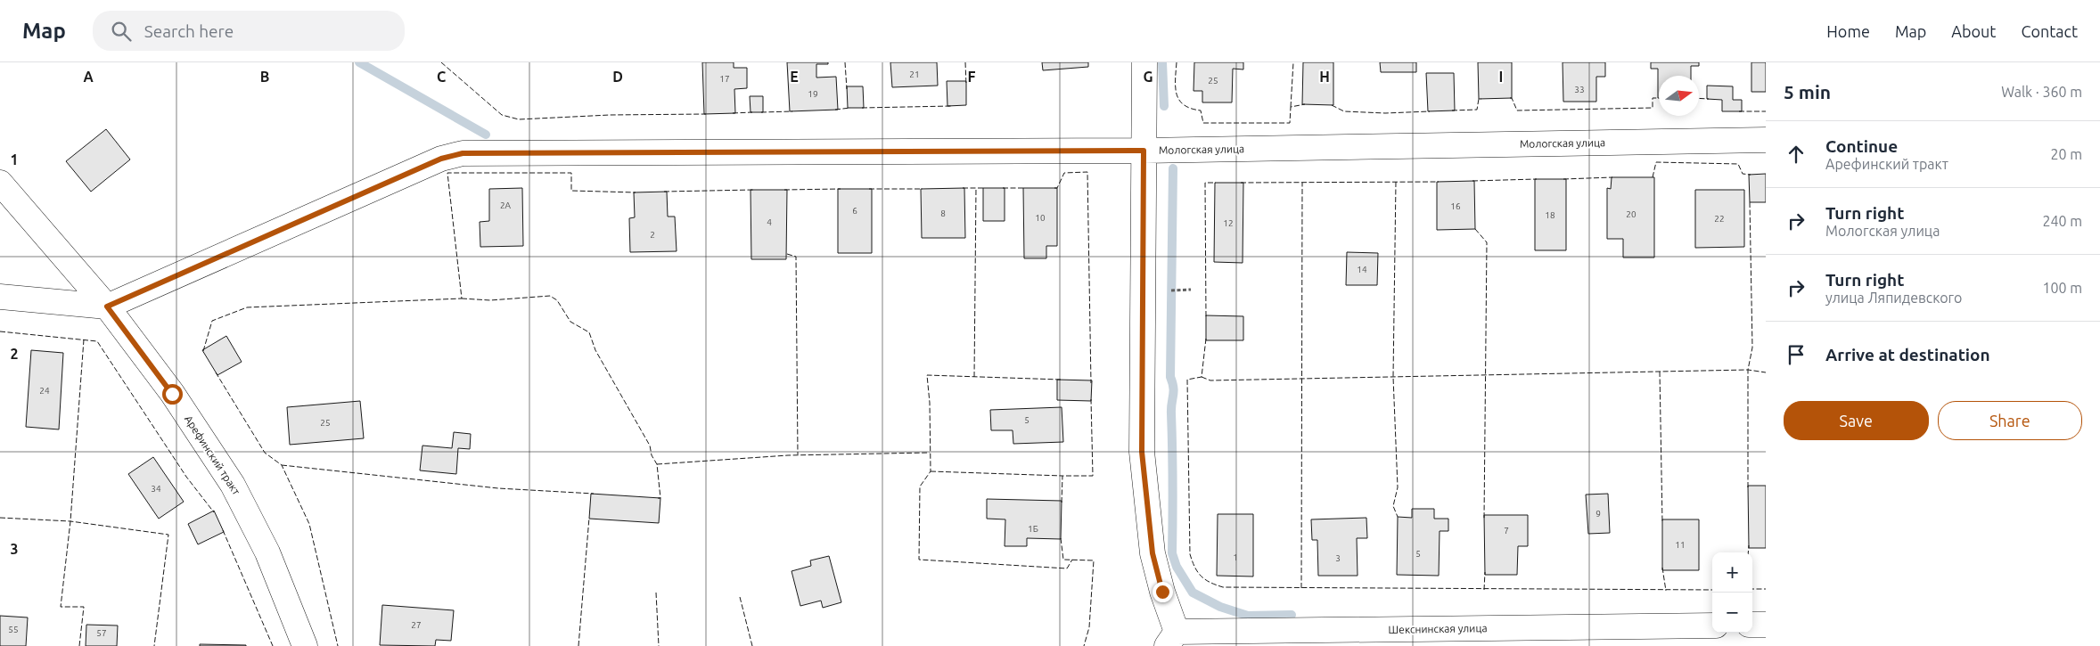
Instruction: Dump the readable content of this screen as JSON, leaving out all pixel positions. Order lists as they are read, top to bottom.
{
  "streets": {
    "street": ["Мологская улица", "Арефинский тракт", "Шекснинская улица"]
  },
  "crossings": [
    ["Мологская улица", "Арефинский тракт"]
  ],
  "house_numbers": [
    "21",
    "17",
    "25",
    "33",
    "19",
    "2А",
    "16",
    "6",
    "8",
    "20",
    "18",
    "10",
    "22",
    "4",
    "12",
    "2",
    "14",
    "24",
    "5",
    "25",
    "34",
    "9",
    "1Б",
    "7",
    "11",
    "5",
    "1",
    "3",
    "27",
    "55",
    "57"
  ],
  "north": "right",
  "page": {
    "header": "Map",
    "search": "Search here",
    "nav": [
      "Home",
      "Map",
      "About",
      "Contact"
    ],
    "heading": ["5 min", "Walk · 360 m"],
    "list": [
      ["Continue", "Арефинский тракт", "20 m"],
      ["Turn right", "Мологская улица", "240 m"],
      ["Turn right", "улица Ляпидевского", "100 m"],
      "Arrive at destination"
    ],
    "buttons": ["Save", "Share"],
    "map_buttons": ["+", "−"]
  },
  "grid": {
    "columns": [
      "A",
      "B",
      "C",
      "D",
      "E",
      "F",
      "G",
      "H",
      "I"
    ],
    "rows": ["1", "2", "3"]
  }
}
